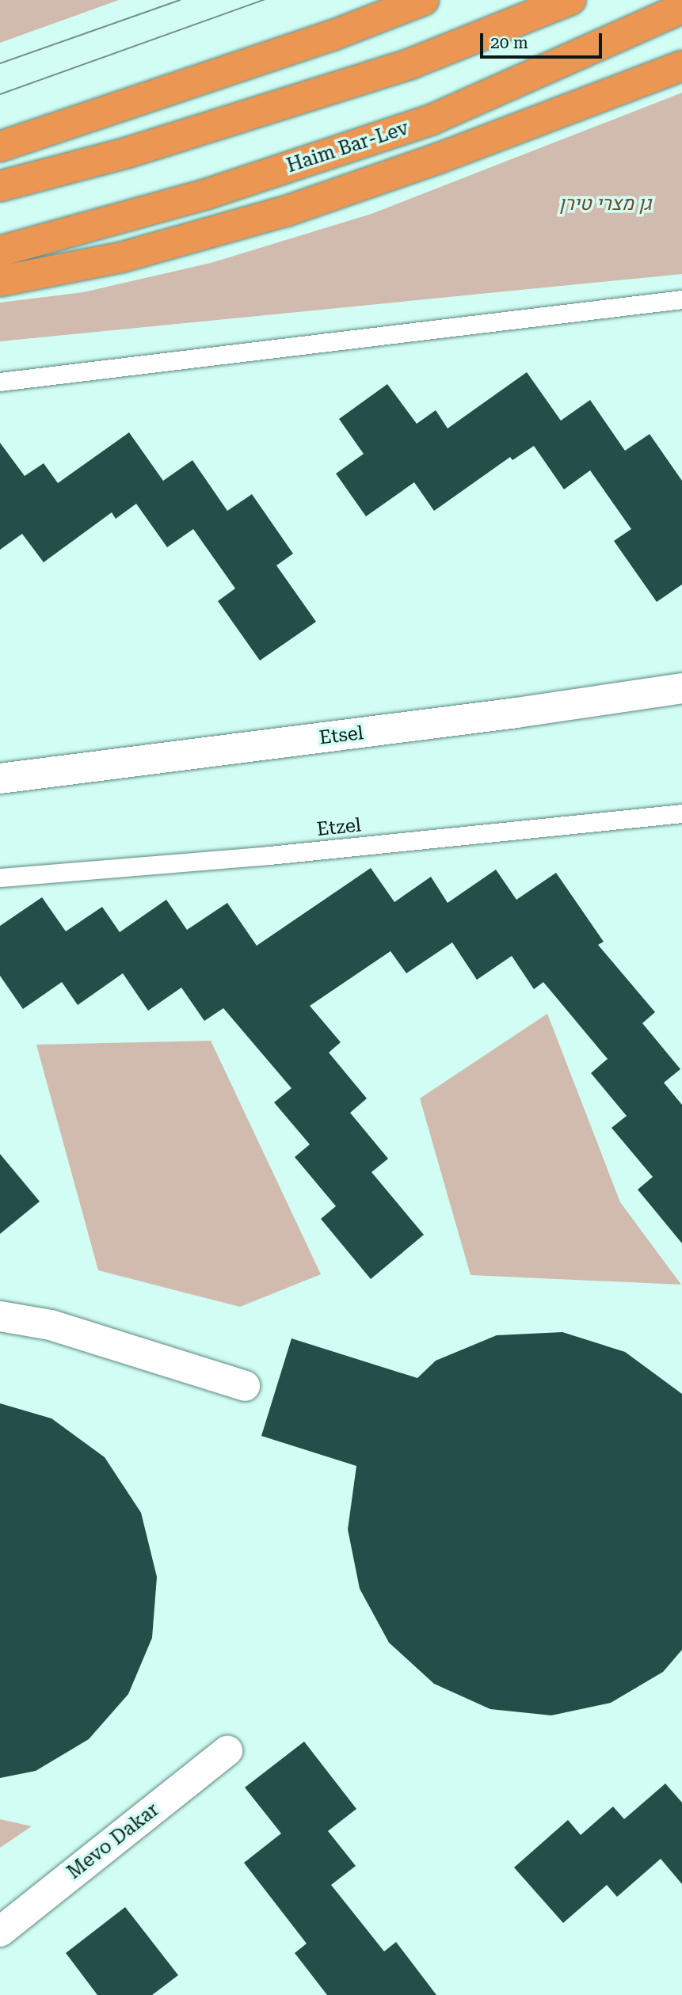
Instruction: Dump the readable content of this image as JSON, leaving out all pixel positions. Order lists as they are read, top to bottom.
{
  "streets": {
    "highway": ["Haim Bar-Lev"],
    "street": ["Etsel", "Mevo Dakar"],
    "lane": ["Etzel"]
  },
  "parks": ["גן מצרי טירן"],
  "scale_bar": "20 m"
}
